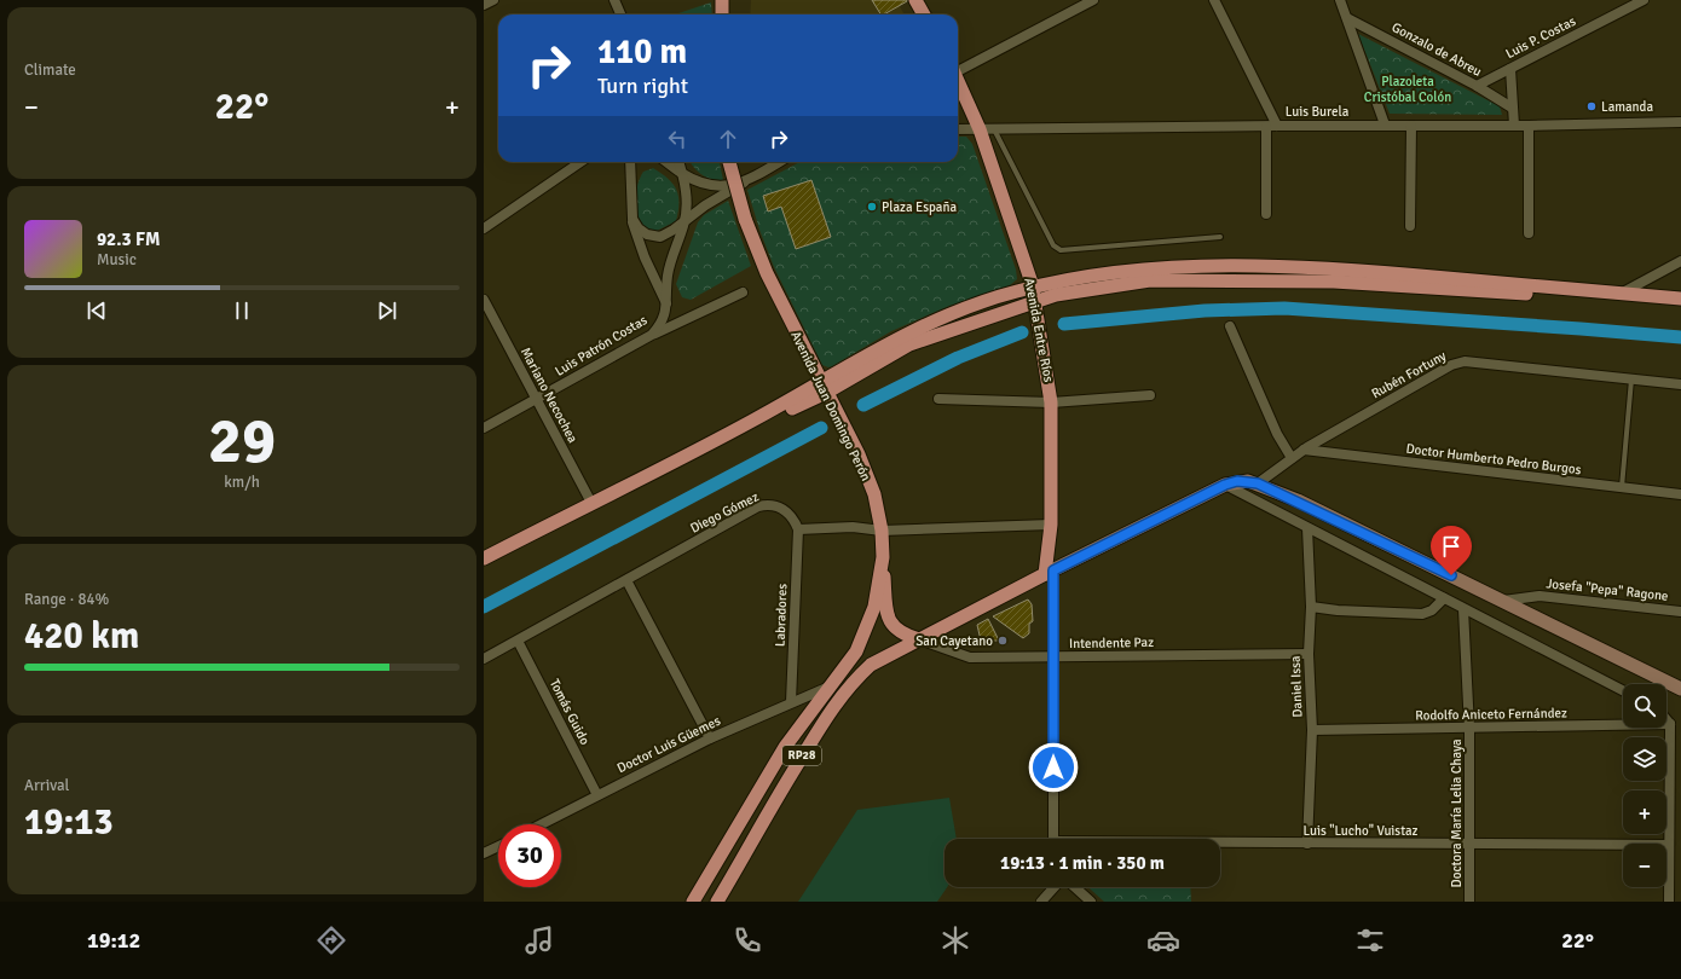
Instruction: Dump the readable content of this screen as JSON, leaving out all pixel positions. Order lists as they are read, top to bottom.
{
  "streets": {
    "main road": ["Avenida Entre Ríos", "Avenida Juan Domingo Perón", "RP28"],
    "street": [
      "Luis P. Costas",
      "Gonzalo de Abreu",
      "Luis Burela",
      "Luis Patrón Costas",
      "Rubén Fortuny",
      "Mariano Necochea",
      "Doctor Humberto Pedro Burgos",
      "Diego Gómez",
      "Josefa \"Pepa\" Ragone",
      "Labradores",
      "Intendente Paz",
      "Daniel Issa",
      "Tomás Guido",
      "Rodolfo Aniceto Fernández",
      "Doctor Luis Güemes",
      "Doctora María Lelia Chaya",
      "Luis \"Lucho\" Vuistaz"
    ]
  },
  "crossings": [
    ["Luis P. Costas", "Gonzalo de Abreu"],
    ["Luis Burela", "Avenida Entre Ríos"],
    ["Luis Patrón Costas", "Mariano Necochea"],
    ["Rubén Fortuny", "Doctor Humberto Pedro Burgos"],
    ["Avenida Juan Domingo Perón", "Doctor Luis Güemes"],
    ["Diego Gómez", "Labradores"],
    ["Diego Gómez", "Tomás Guido"],
    ["Labradores", "Doctor Luis Güemes"],
    ["Intendente Paz", "Daniel Issa"],
    ["Intendente Paz", "RP28"],
    ["Daniel Issa", "Rodolfo Aniceto Fernández"],
    ["Daniel Issa", "Luis \"Lucho\" Vuistaz"],
    ["Tomás Guido", "Doctor Luis Güemes"],
    ["Rodolfo Aniceto Fernández", "Doctora María Lelia Chaya"],
    ["Doctora María Lelia Chaya", "Luis \"Lucho\" Vuistaz"]
  ],
  "parks": ["Plazoleta Cristóbal Colón"],
  "places": ["Lamanda", "Plaza España", "San Cayetano"],
  "page": {
    "tile": [
      "Climate",
      ["29", "km/h"],
      ["Range · 84%", "420 km"],
      ["Arrival", "19:13"]
    ],
    "turn": ["110 m", "Turn right"],
    "heat": ["−", "22°", "+"],
    "song": ["92.3 FM", "Music"],
    "map_buttons": ["+", "−"],
    "limit": "30",
    "trip": "19:13 · 1 min · 350 m",
    "tabs": ["19:12", "22°"]
  }
}
